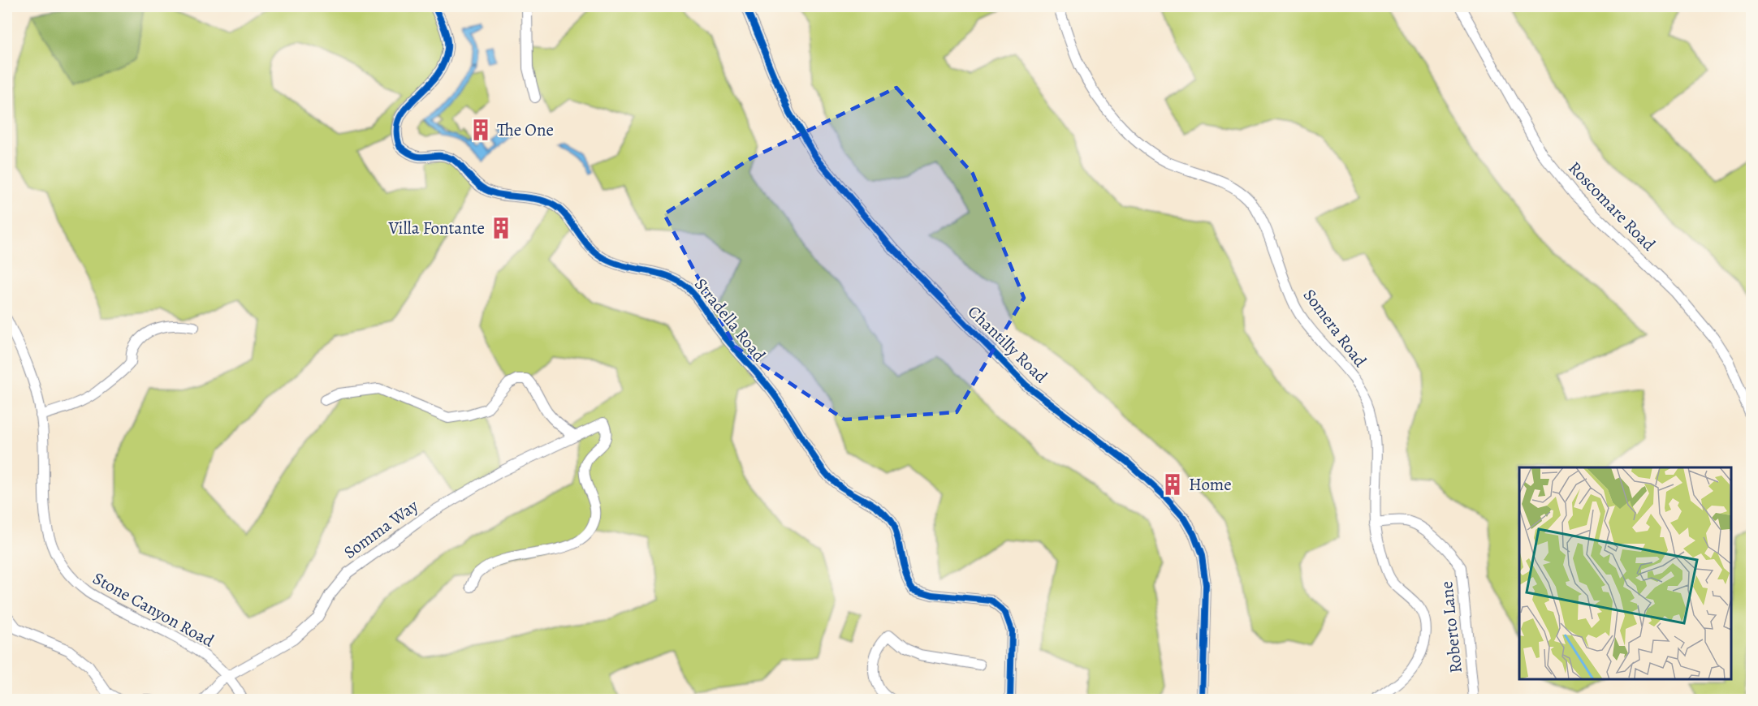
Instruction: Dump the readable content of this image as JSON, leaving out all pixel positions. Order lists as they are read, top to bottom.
{
  "streets": {
    "street": [
      "Roscomare Road",
      "Stradella Road",
      "Somera Road",
      "Chantilly Road",
      "Somma Way",
      "Stone Canyon Road",
      "Roberto Lane"
    ]
  },
  "crossings": [
    ["Somera Road", "Roberto Lane"],
    ["Somma Way", "Stone Canyon Road"]
  ],
  "places": {
    "building": ["The One", "Villa Fontante", "Home"]
  }
}
